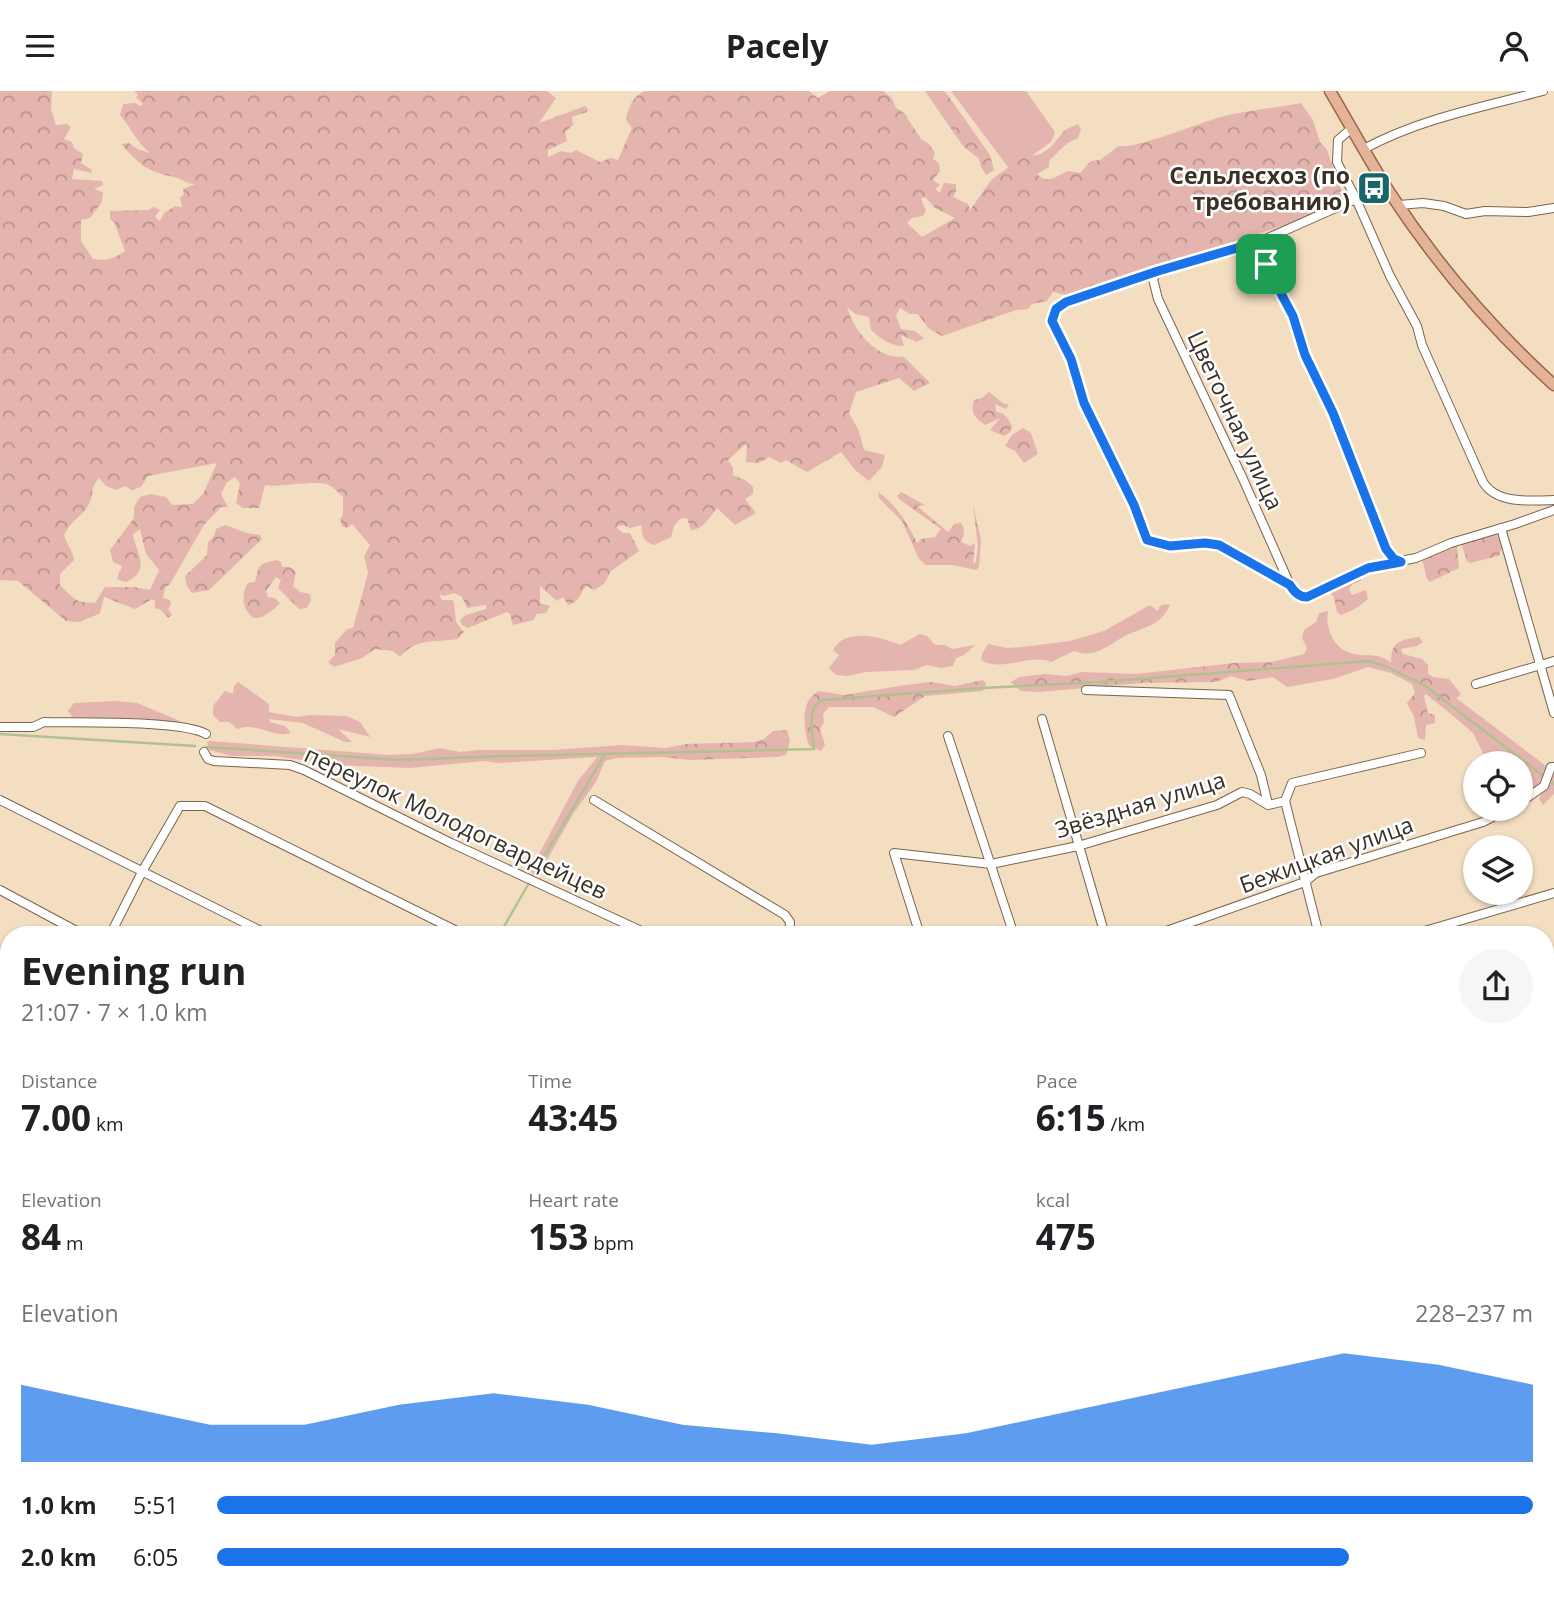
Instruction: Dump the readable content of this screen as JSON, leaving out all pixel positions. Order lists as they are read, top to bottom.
{
  "streets": {
    "street": [
      "Цветочная улица",
      "Звёздная улица",
      "переулок Молодогвардейцев",
      "Бежицкая улица"
    ]
  },
  "places": {
    "bus stop": ["Сельлесхоз (по требованию)"]
  },
  "page": {
    "header": "Pacely",
    "heading": ["Evening run", "21:07 · 7 × 1.0 km"],
    "stats": [
      ["Distance", "7.00 km"],
      ["Time", "43:45"],
      ["Pace", "6:15 /km"],
      ["Elevation", "84 m"],
      ["Heart rate", "153 bpm"],
      ["kcal", "475"]
    ],
    "chart": ["Elevation", "228–237 m"],
    "list": [
      {
        "name": "1.0 km",
        "note": "5:51"
      },
      {
        "name": "2.0 km",
        "note": "6:05"
      }
    ]
  }
}
